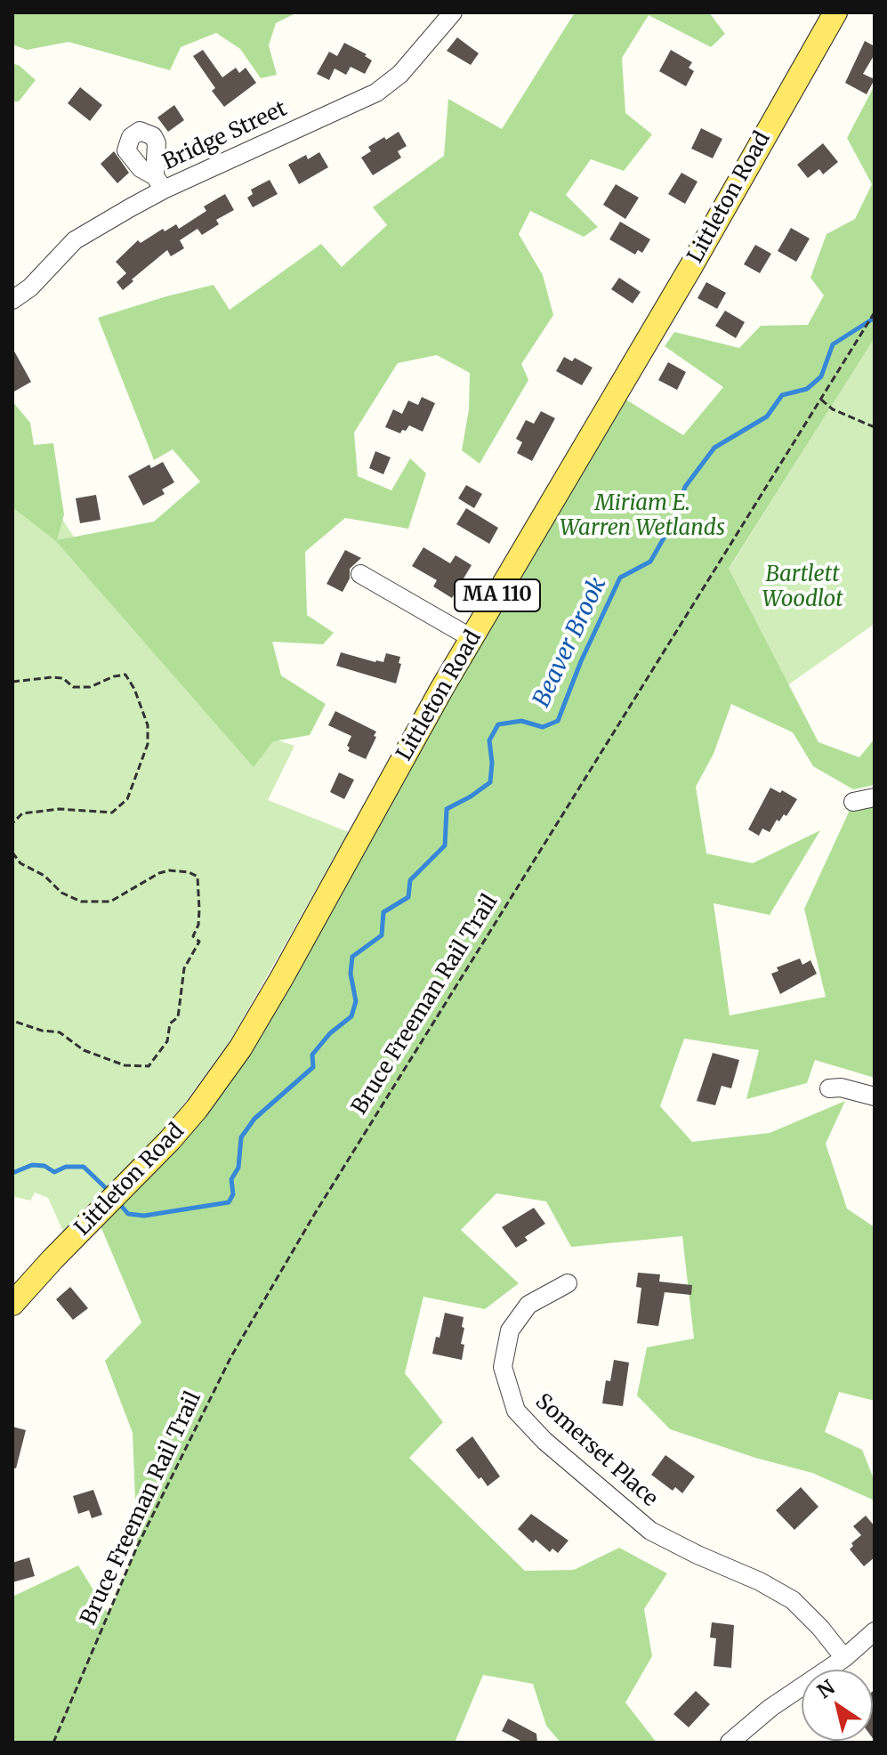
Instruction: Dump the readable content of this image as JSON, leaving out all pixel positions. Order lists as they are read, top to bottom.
{
  "streets": {
    "main road": ["Littleton Road", "MA 110"],
    "street": ["Bridge Street", "Somerset Place"],
    "path": ["Bruce Freeman Rail Trail"]
  },
  "water": ["Beaver Brook"],
  "parks": ["Miriam E. Warren Wetlands", "Bartlett Woodlot"],
  "north": "top left"
}
